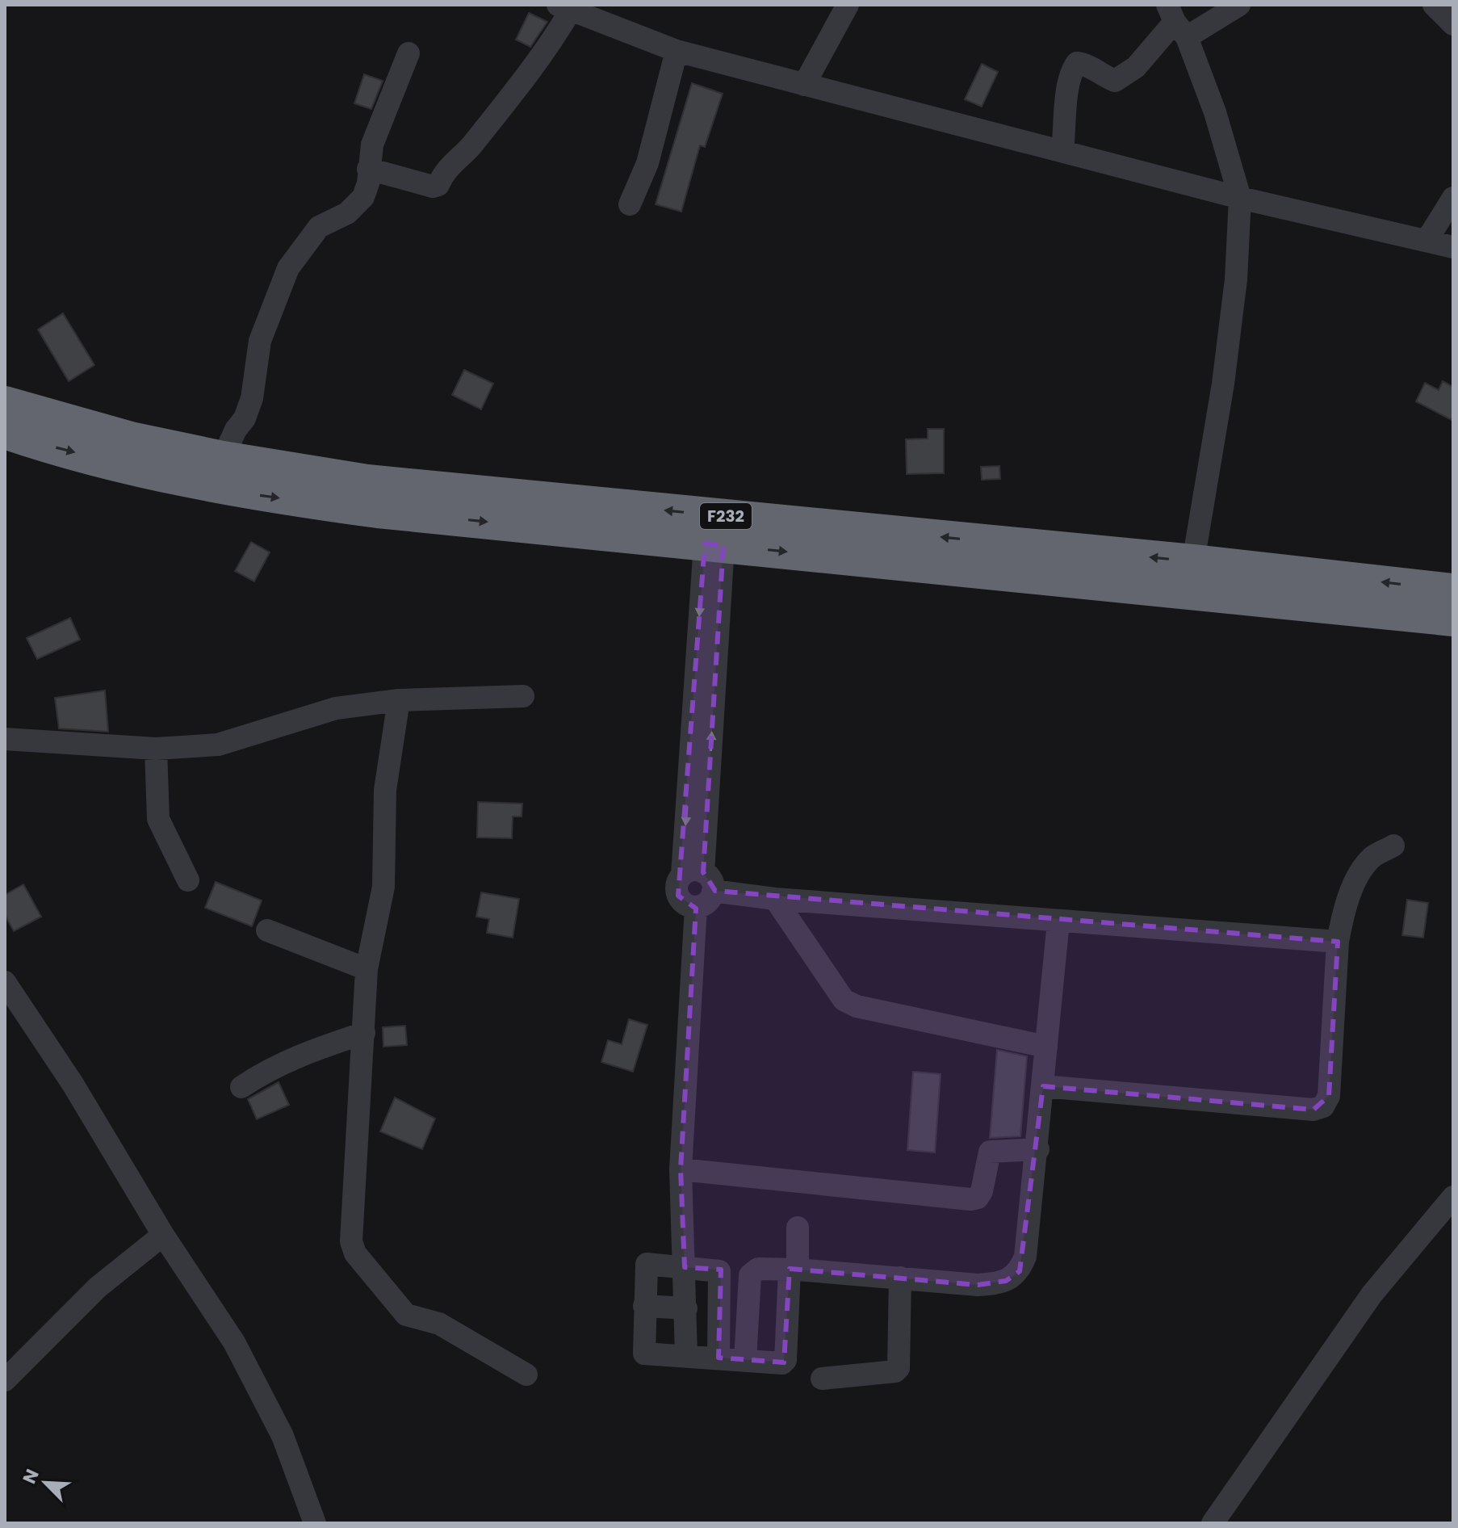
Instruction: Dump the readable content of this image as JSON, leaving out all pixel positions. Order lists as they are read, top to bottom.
{
  "streets": {
    "highway": ["F232"]
  },
  "north": "top left"
}
